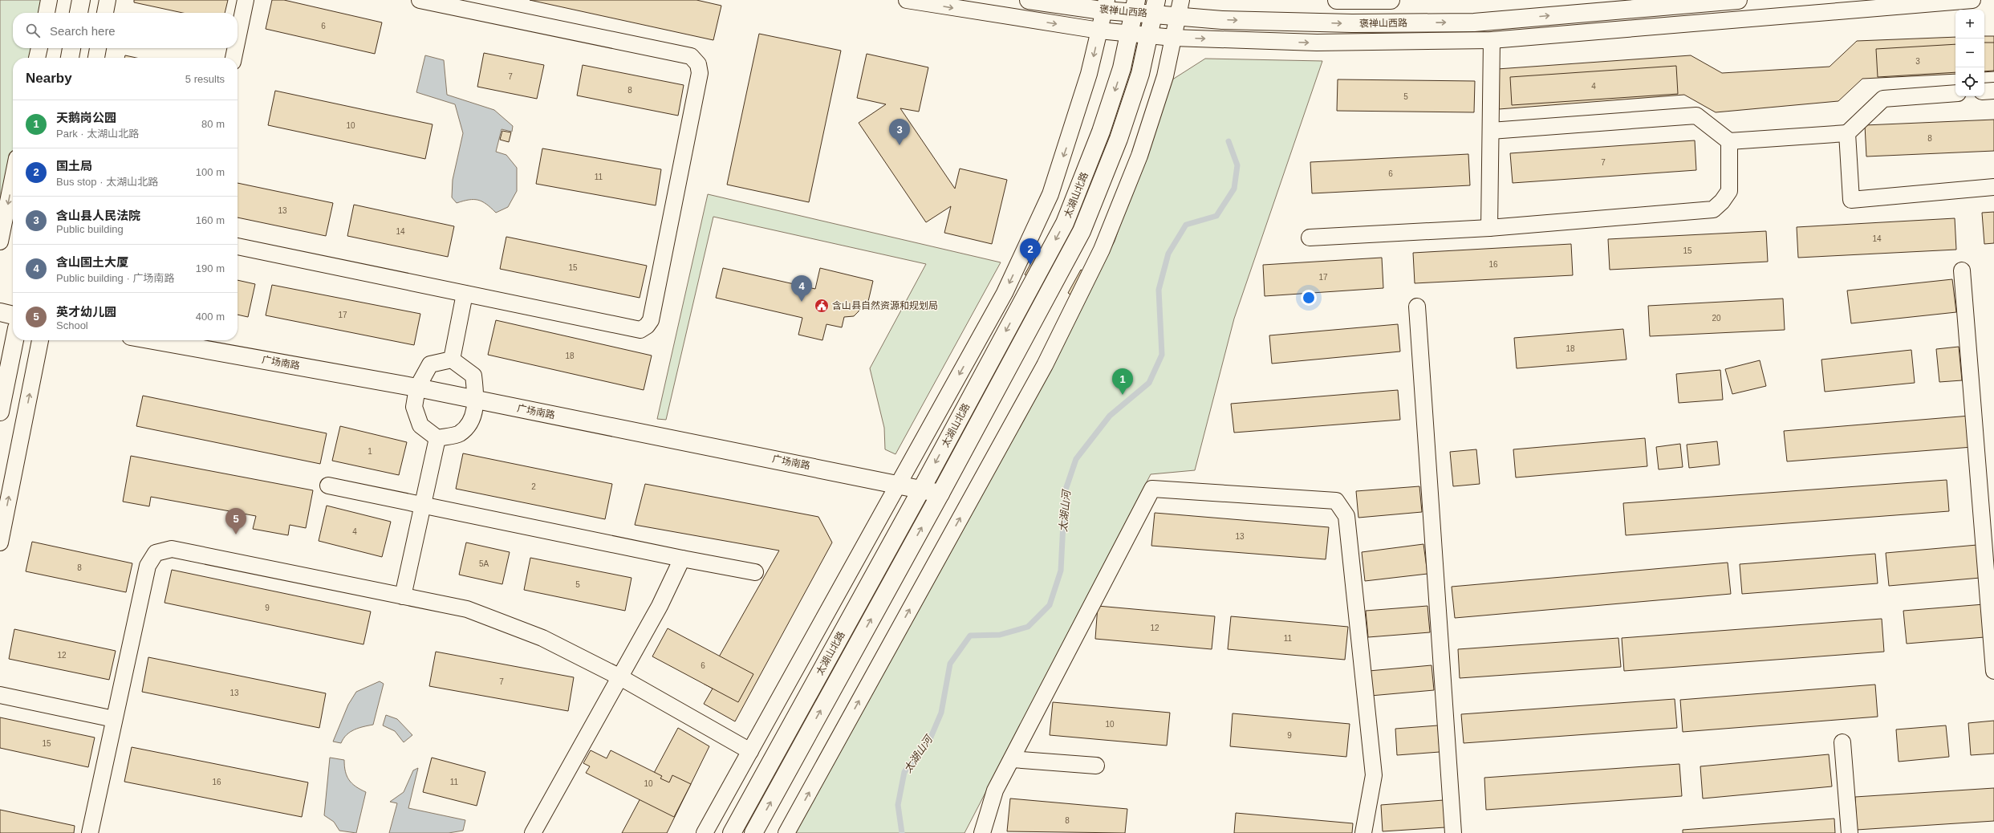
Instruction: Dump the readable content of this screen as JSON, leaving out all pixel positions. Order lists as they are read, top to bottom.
{
  "streets": {
    "main road": ["褒禅山西路", "太湖山北路", "广场南路"]
  },
  "crossings": [
    ["褒禅山西路", "太湖山北路"],
    ["太湖山北路", "广场南路"]
  ],
  "one_way": ["褒禅山西路"],
  "water": ["太湖山河"],
  "places": {
    "public building": ["含山县自然资源和规划局"]
  },
  "house_numbers": [
    "6",
    "3",
    "7",
    "4",
    "8",
    "5",
    "10",
    "8",
    "7",
    "6",
    "11",
    "13",
    "14",
    "14",
    "15",
    "16",
    "15",
    "17",
    "17",
    "20",
    "18",
    "18",
    "1",
    "2",
    "4",
    "13",
    "5A",
    "8",
    "5",
    "9",
    "12",
    "11",
    "12",
    "6",
    "7",
    "13",
    "10",
    "9",
    "15",
    "16",
    "11",
    "10",
    "8"
  ],
  "page": {
    "map_buttons": ["+", "−"],
    "search": "Search here",
    "heading": ["Nearby", "5 results"],
    "list": [
      {
        "mark": "1",
        "name": "天鹅岗公园",
        "note": "Park · 太湖山北路",
        "value": "80 m"
      },
      {
        "mark": "2",
        "name": "国土局",
        "note": "Bus stop · 太湖山北路",
        "value": "100 m"
      },
      {
        "mark": "3",
        "name": "含山县人民法院",
        "note": "Public building",
        "value": "160 m"
      },
      {
        "mark": "4",
        "name": "含山国土大厦",
        "note": "Public building · 广场南路",
        "value": "190 m"
      },
      {
        "mark": "5",
        "name": "英才幼儿园",
        "note": "School",
        "value": "400 m"
      }
    ],
    "pins": [
      "3",
      "2",
      "4",
      "1",
      "5"
    ]
  }
}
